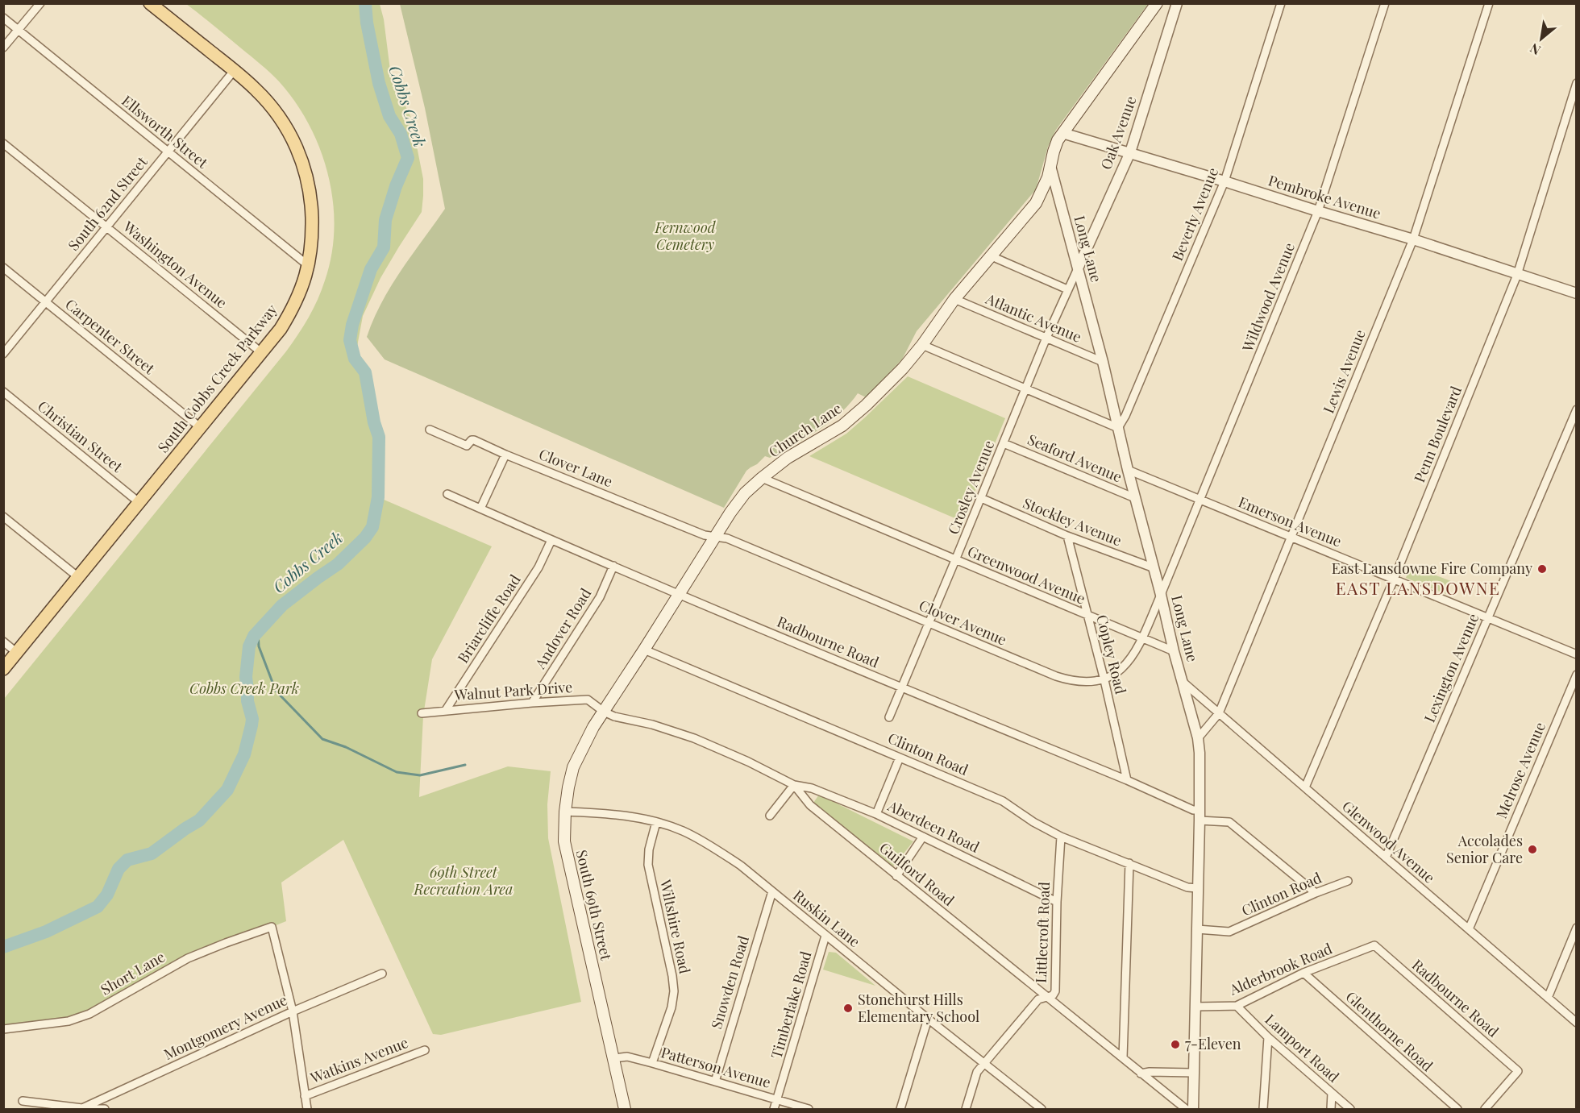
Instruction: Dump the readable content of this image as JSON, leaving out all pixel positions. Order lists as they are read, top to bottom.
{
  "streets": {
    "main road": ["South Cobbs Creek Parkway", "Church Lane", "South 69th Street"],
    "street": [
      "Ellsworth Street",
      "Oak Avenue",
      "Pembroke Avenue",
      "South 62nd Street",
      "Beverly Avenue",
      "Long Lane",
      "Washington Avenue",
      "Wildwood Avenue",
      "Atlantic Avenue",
      "Carpenter Street",
      "Lewis Avenue",
      "Penn Boulevard",
      "Christian Street",
      "Seaford Avenue",
      "Clover Lane",
      "Crosley Avenue",
      "Stockley Avenue",
      "Emerson Avenue",
      "Greenwood Avenue",
      "Briarcliffe Road",
      "Clover Avenue",
      "Andover Road",
      "Radbourne Road",
      "Copley Road",
      "Lexington Avenue",
      "Walnut Park Drive",
      "Clinton Road",
      "Melrose Avenue",
      "Aberdeen Road",
      "Glenwood Avenue",
      "Guilford Road",
      "Ruskin Lane",
      "Wiltshire Road",
      "Littlecroft Road",
      "Alderbrook Road",
      "Short Lane",
      "Snowden Road",
      "Timberlake Road",
      "Montgomery Avenue",
      "Glenthorne Road",
      "Lamport Road",
      "Watkins Avenue",
      "Patterson Avenue"
    ]
  },
  "crossings": [
    ["Ellsworth Street", "South 62nd Street"],
    ["Ellsworth Street", "South Cobbs Creek Parkway"],
    ["Oak Avenue", "Pembroke Avenue"],
    ["Oak Avenue", "Long Lane"],
    ["Oak Avenue", "Crosley Avenue"],
    ["Pembroke Avenue", "Beverly Avenue"],
    ["Pembroke Avenue", "Wildwood Avenue"],
    ["Pembroke Avenue", "Lewis Avenue"],
    ["Pembroke Avenue", "Church Lane"],
    ["Pembroke Avenue", "Penn Boulevard"],
    ["South 62nd Street", "Washington Avenue"],
    ["South 62nd Street", "Carpenter Street"],
    ["South 62nd Street", "South Cobbs Creek Parkway"],
    ["Beverly Avenue", "Long Lane"],
    ["Long Lane", "Wildwood Avenue"],
    ["Long Lane", "Atlantic Avenue"],
    ["Long Lane", "Lewis Avenue"],
    ["Long Lane", "Church Lane"],
    ["Long Lane", "Seaford Avenue"],
    ["Long Lane", "Crosley Avenue"],
    ["Long Lane", "Stockley Avenue"],
    ["Long Lane", "Emerson Avenue"],
    ["Long Lane", "Greenwood Avenue"],
    ["Long Lane", "Radbourne Road"],
    ["Long Lane", "Clinton Road"],
    ["Long Lane", "Glenwood Avenue"],
    ["Long Lane", "Alderbrook Road"],
    ["Washington Avenue", "South Cobbs Creek Parkway"],
    ["Wildwood Avenue", "Emerson Avenue"],
    ["Atlantic Avenue", "Church Lane"],
    ["Atlantic Avenue", "Crosley Avenue"],
    ["Carpenter Street", "South Cobbs Creek Parkway"],
    ["Lewis Avenue", "Emerson Avenue"],
    ["Lewis Avenue", "Glenwood Avenue"],
    ["South Cobbs Creek Parkway", "Christian Street"],
    ["Church Lane", "Clover Lane"],
    ["Church Lane", "Greenwood Avenue"],
    ["Church Lane", "Clover Avenue"],
    ["Church Lane", "Radbourne Road"],
    ["Church Lane", "Walnut Park Drive"],
    ["Church Lane", "Clinton Road"],
    ["Church Lane", "Guilford Road"],
    ["Church Lane", "South 69th Street"],
    ["Penn Boulevard", "Emerson Avenue"],
    ["Penn Boulevard", "Glenwood Avenue"],
    ["Seaford Avenue", "Crosley Avenue"],
    ["Clover Lane", "Clover Avenue"],
    ["Crosley Avenue", "Stockley Avenue"],
    ["Crosley Avenue", "Greenwood Avenue"],
    ["Crosley Avenue", "Clover Avenue"],
    ["Crosley Avenue", "Radbourne Road"],
    ["Stockley Avenue", "Copley Road"],
    ["Emerson Avenue", "Lexington Avenue"],
    ["Greenwood Avenue", "Copley Road"],
    ["Briarcliffe Road", "Radbourne Road"],
    ["Briarcliffe Road", "Walnut Park Drive"],
    ["Clover Avenue", "Copley Road"],
    ["Andover Road", "Radbourne Road"],
    ["Andover Road", "Walnut Park Drive"],
    ["Radbourne Road", "Copley Road"],
    ["Radbourne Road", "Clinton Road"],
    ["Radbourne Road", "Alderbrook Road"],
    ["Lexington Avenue", "Glenwood Avenue"],
    ["Walnut Park Drive", "Guilford Road"],
    ["Walnut Park Drive", "South 69th Street"],
    ["Clinton Road", "Littlecroft Road"],
    ["Melrose Avenue", "Glenwood Avenue"],
    ["Aberdeen Road", "Guilford Road"],
    ["Aberdeen Road", "Littlecroft Road"],
    ["Guilford Road", "South 69th Street"],
    ["Guilford Road", "Littlecroft Road"],
    ["South 69th Street", "Ruskin Lane"],
    ["South 69th Street", "Patterson Avenue"],
    ["Ruskin Lane", "Wiltshire Road"],
    ["Ruskin Lane", "Littlecroft Road"],
    ["Ruskin Lane", "Snowden Road"],
    ["Ruskin Lane", "Timberlake Road"],
    ["Wiltshire Road", "Patterson Avenue"],
    ["Alderbrook Road", "Glenthorne Road"],
    ["Alderbrook Road", "Lamport Road"],
    ["Short Lane", "Montgomery Avenue"],
    ["Snowden Road", "Patterson Avenue"],
    ["Timberlake Road", "Patterson Avenue"]
  ],
  "districts": ["EAST LANSDOWNE"],
  "water": ["Cobbs Creek"],
  "parks": ["Fernwood Cemetery", "Cobbs Creek Park", "69th Street Recreation Area"],
  "places": [
    "East Lansdowne Fire Company",
    "Accolades Senior Care",
    "Stonehurst Hills Elementary School",
    "7-Eleven"
  ],
  "north": "bottom left"
}
